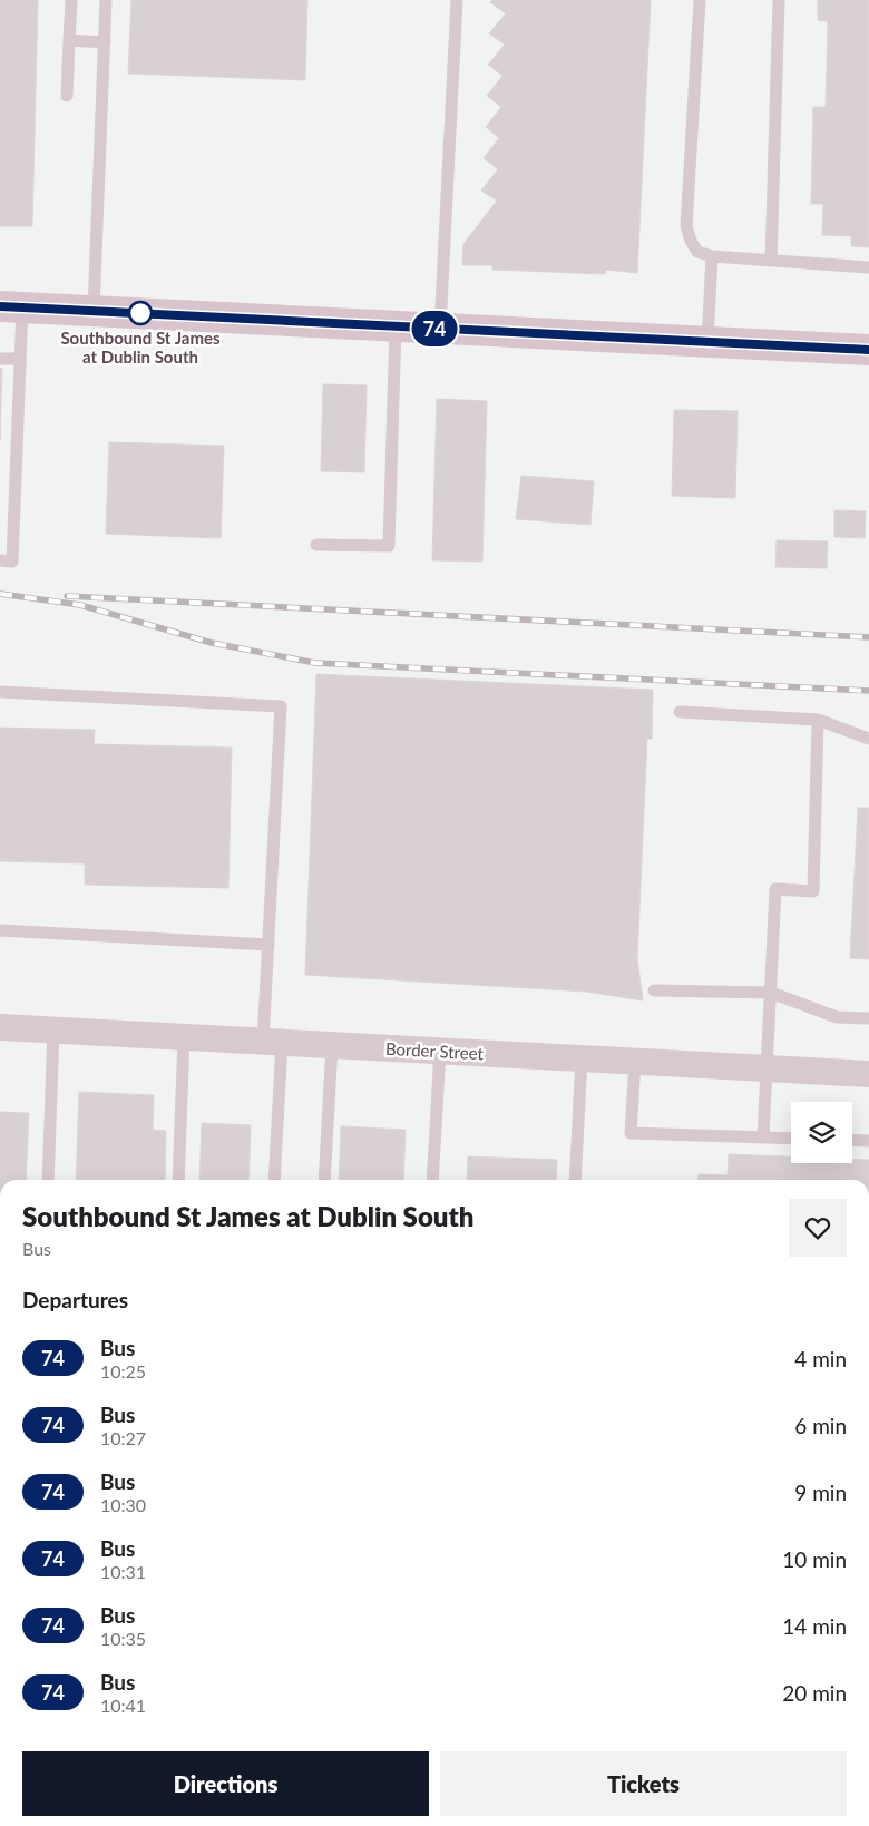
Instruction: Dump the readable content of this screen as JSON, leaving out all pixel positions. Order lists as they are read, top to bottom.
{
  "streets": {
    "street": ["Border Street"]
  },
  "places": ["Southbound St James at Dublin South"],
  "lines": ["bus line 74"],
  "page": {
    "on_map": "74",
    "heading": [
      ["Southbound St James at Dublin South", "Bus"],
      "Departures"
    ],
    "list": [
      {
        "mark": "74",
        "name": "Bus",
        "note": "10:25",
        "value": "4 min"
      },
      {
        "mark": "74",
        "name": "Bus",
        "note": "10:27",
        "value": "6 min"
      },
      {
        "mark": "74",
        "name": "Bus",
        "note": "10:30",
        "value": "9 min"
      },
      {
        "mark": "74",
        "name": "Bus",
        "note": "10:31",
        "value": "10 min"
      },
      {
        "mark": "74",
        "name": "Bus",
        "note": "10:35",
        "value": "14 min"
      },
      {
        "mark": "74",
        "name": "Bus",
        "note": "10:41",
        "value": "20 min"
      }
    ],
    "buttons": ["Directions", "Tickets"]
  }
}
